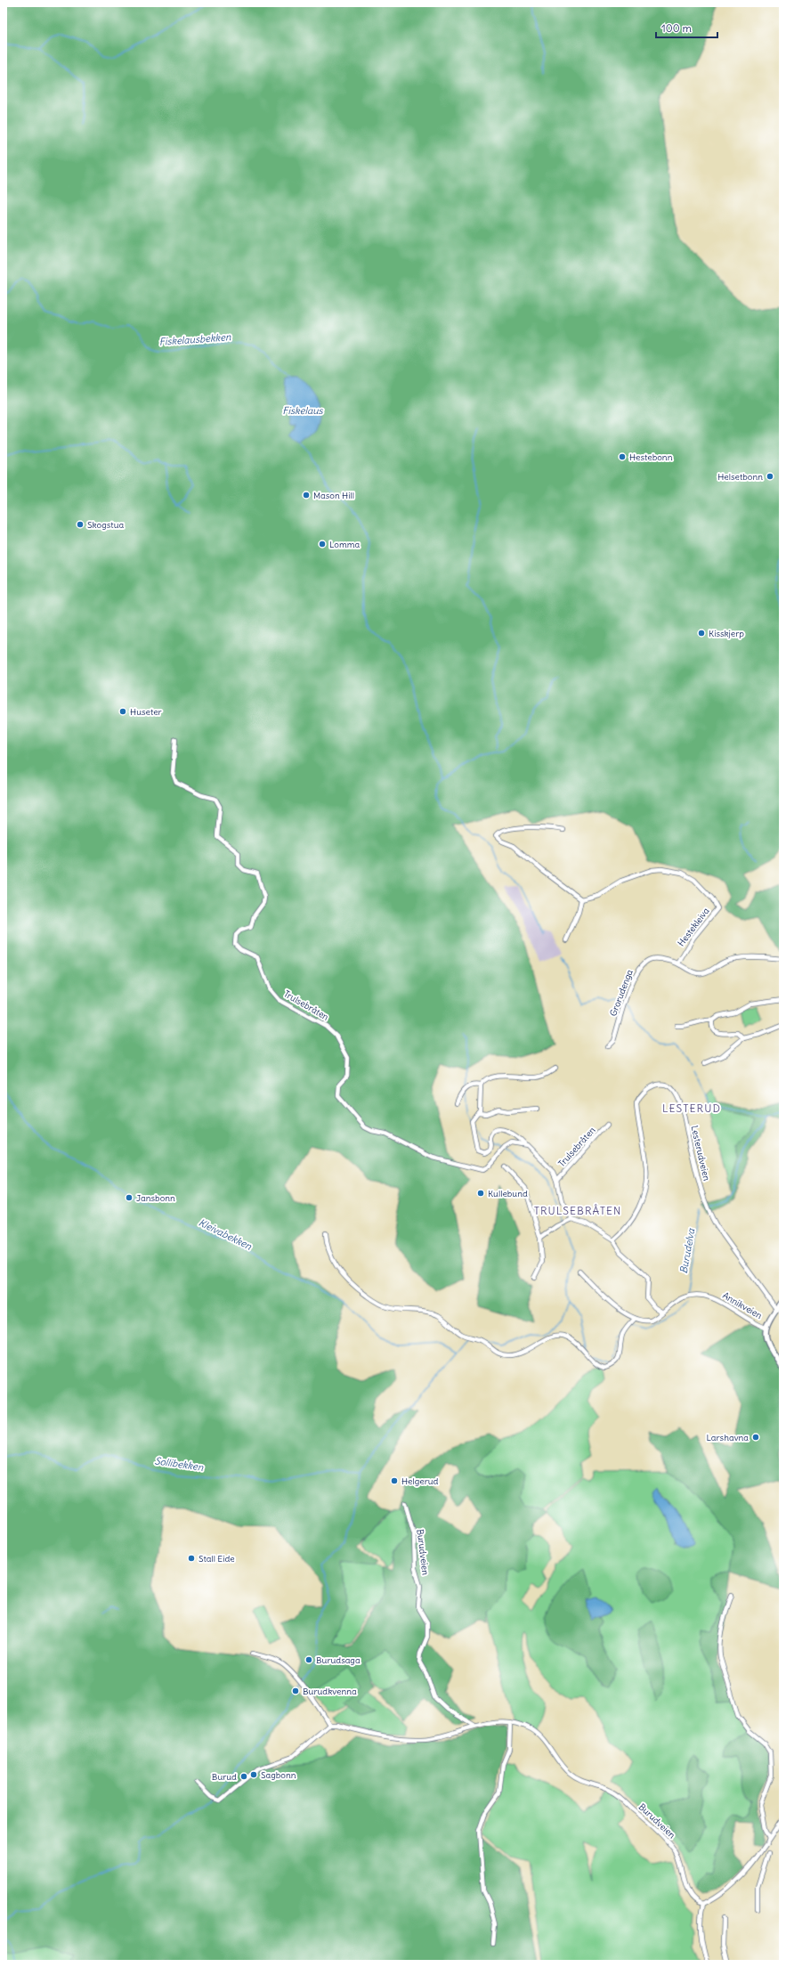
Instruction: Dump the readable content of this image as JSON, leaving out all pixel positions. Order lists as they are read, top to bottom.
{
  "streets": {
    "street": [
      "Hestekleiva",
      "Grorudenga",
      "Trulsebråten",
      "Lesterudveien",
      "Annikveien",
      "Burudveien"
    ]
  },
  "crossings": [
    ["Hestekleiva", "Grorudenga"]
  ],
  "districts": ["LESTERUD", "TRULSEBRÅTEN"],
  "water": [
    "Fiskelausbekken",
    "Fiskelaus",
    "Kleivabekken",
    "Burudelva",
    "Sollibekken"
  ],
  "places": [
    "Hestebonn",
    "Helsetbonn",
    "Mason Hill",
    "Skogstua",
    "Lomma",
    "Kisskjerp",
    "Huseter",
    "Kullebund",
    "Jansbonn",
    "Larshavna",
    "Helgerud",
    "Stall Eide",
    "Burudsaga",
    "Burudkvenna",
    "Sagbonn",
    "Burud"
  ],
  "scale_bar": "100 m"
}
